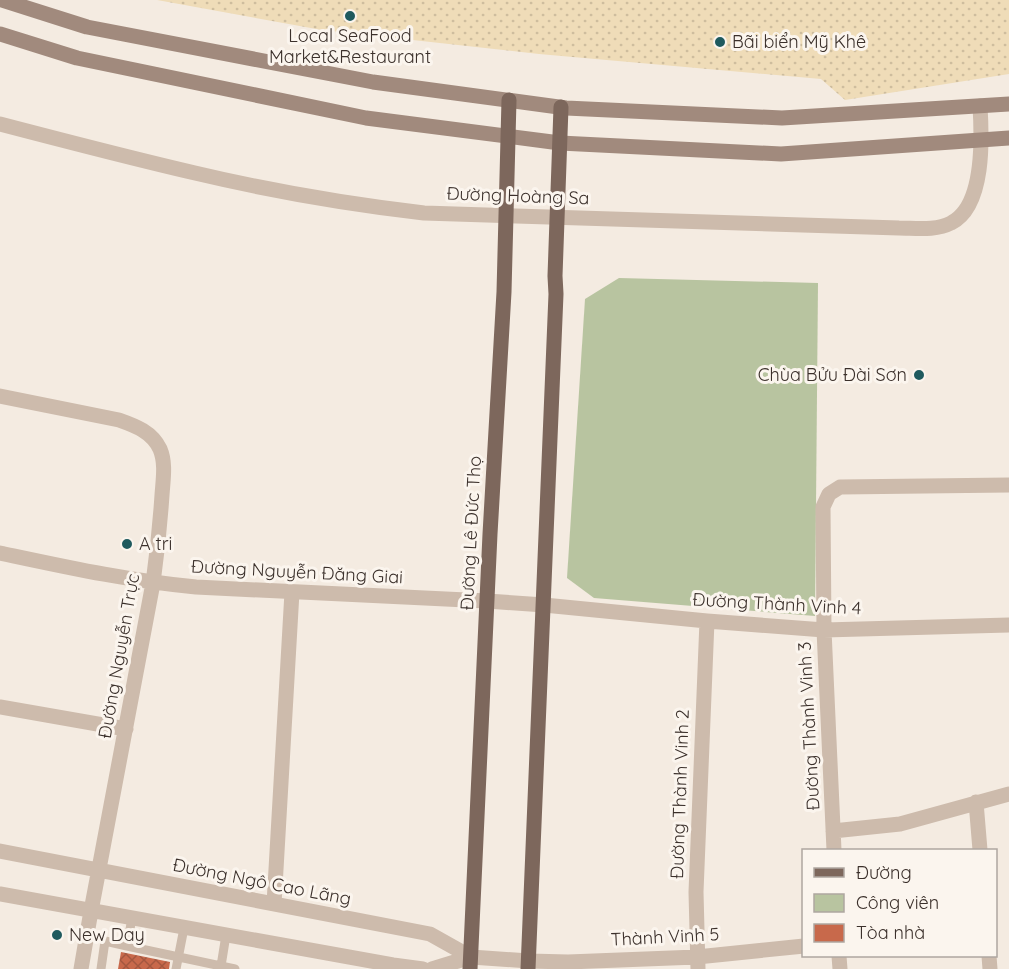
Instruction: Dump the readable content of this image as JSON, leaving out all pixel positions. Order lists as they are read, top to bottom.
{
  "streets": {
    "main road": ["Đường Lê Đức Thọ"],
    "street": [
      "Đường Hoàng Sa",
      "Đường Nguyễn Đăng Giai",
      "Đường Thành Vinh 4",
      "Đường Nguyễn Trực",
      "Đường Thành Vinh 3",
      "Đường Thành Vinh 2",
      "Đường Ngô Cao Lãng",
      "Thành Vinh 5"
    ]
  },
  "crossings": [
    ["Đường Hoàng Sa", "Đường Lê Đức Thọ"],
    ["Đường Lê Đức Thọ", "Đường Nguyễn Đăng Giai"],
    ["Đường Lê Đức Thọ", "Đường Ngô Cao Lãng"],
    ["Đường Lê Đức Thọ", "Thành Vinh 5"],
    ["Đường Nguyễn Đăng Giai", "Đường Thành Vinh 4"],
    ["Đường Nguyễn Đăng Giai", "Đường Nguyễn Trực"],
    ["Đường Thành Vinh 4", "Đường Thành Vinh 3"],
    ["Đường Thành Vinh 4", "Đường Thành Vinh 2"],
    ["Đường Nguyễn Trực", "Đường Ngô Cao Lãng"],
    ["Đường Thành Vinh 2", "Thành Vinh 5"],
    ["Đường Ngô Cao Lãng", "Thành Vinh 5"]
  ],
  "places": [
    "Local SeaFood Market&Restaurant",
    "Bãi biển Mỹ Khê",
    "Chùa Bửu Đài Sơn",
    "A tri",
    "New Day"
  ],
  "legend": ["Đường", "Công viên", "Tòa nhà"]
}
